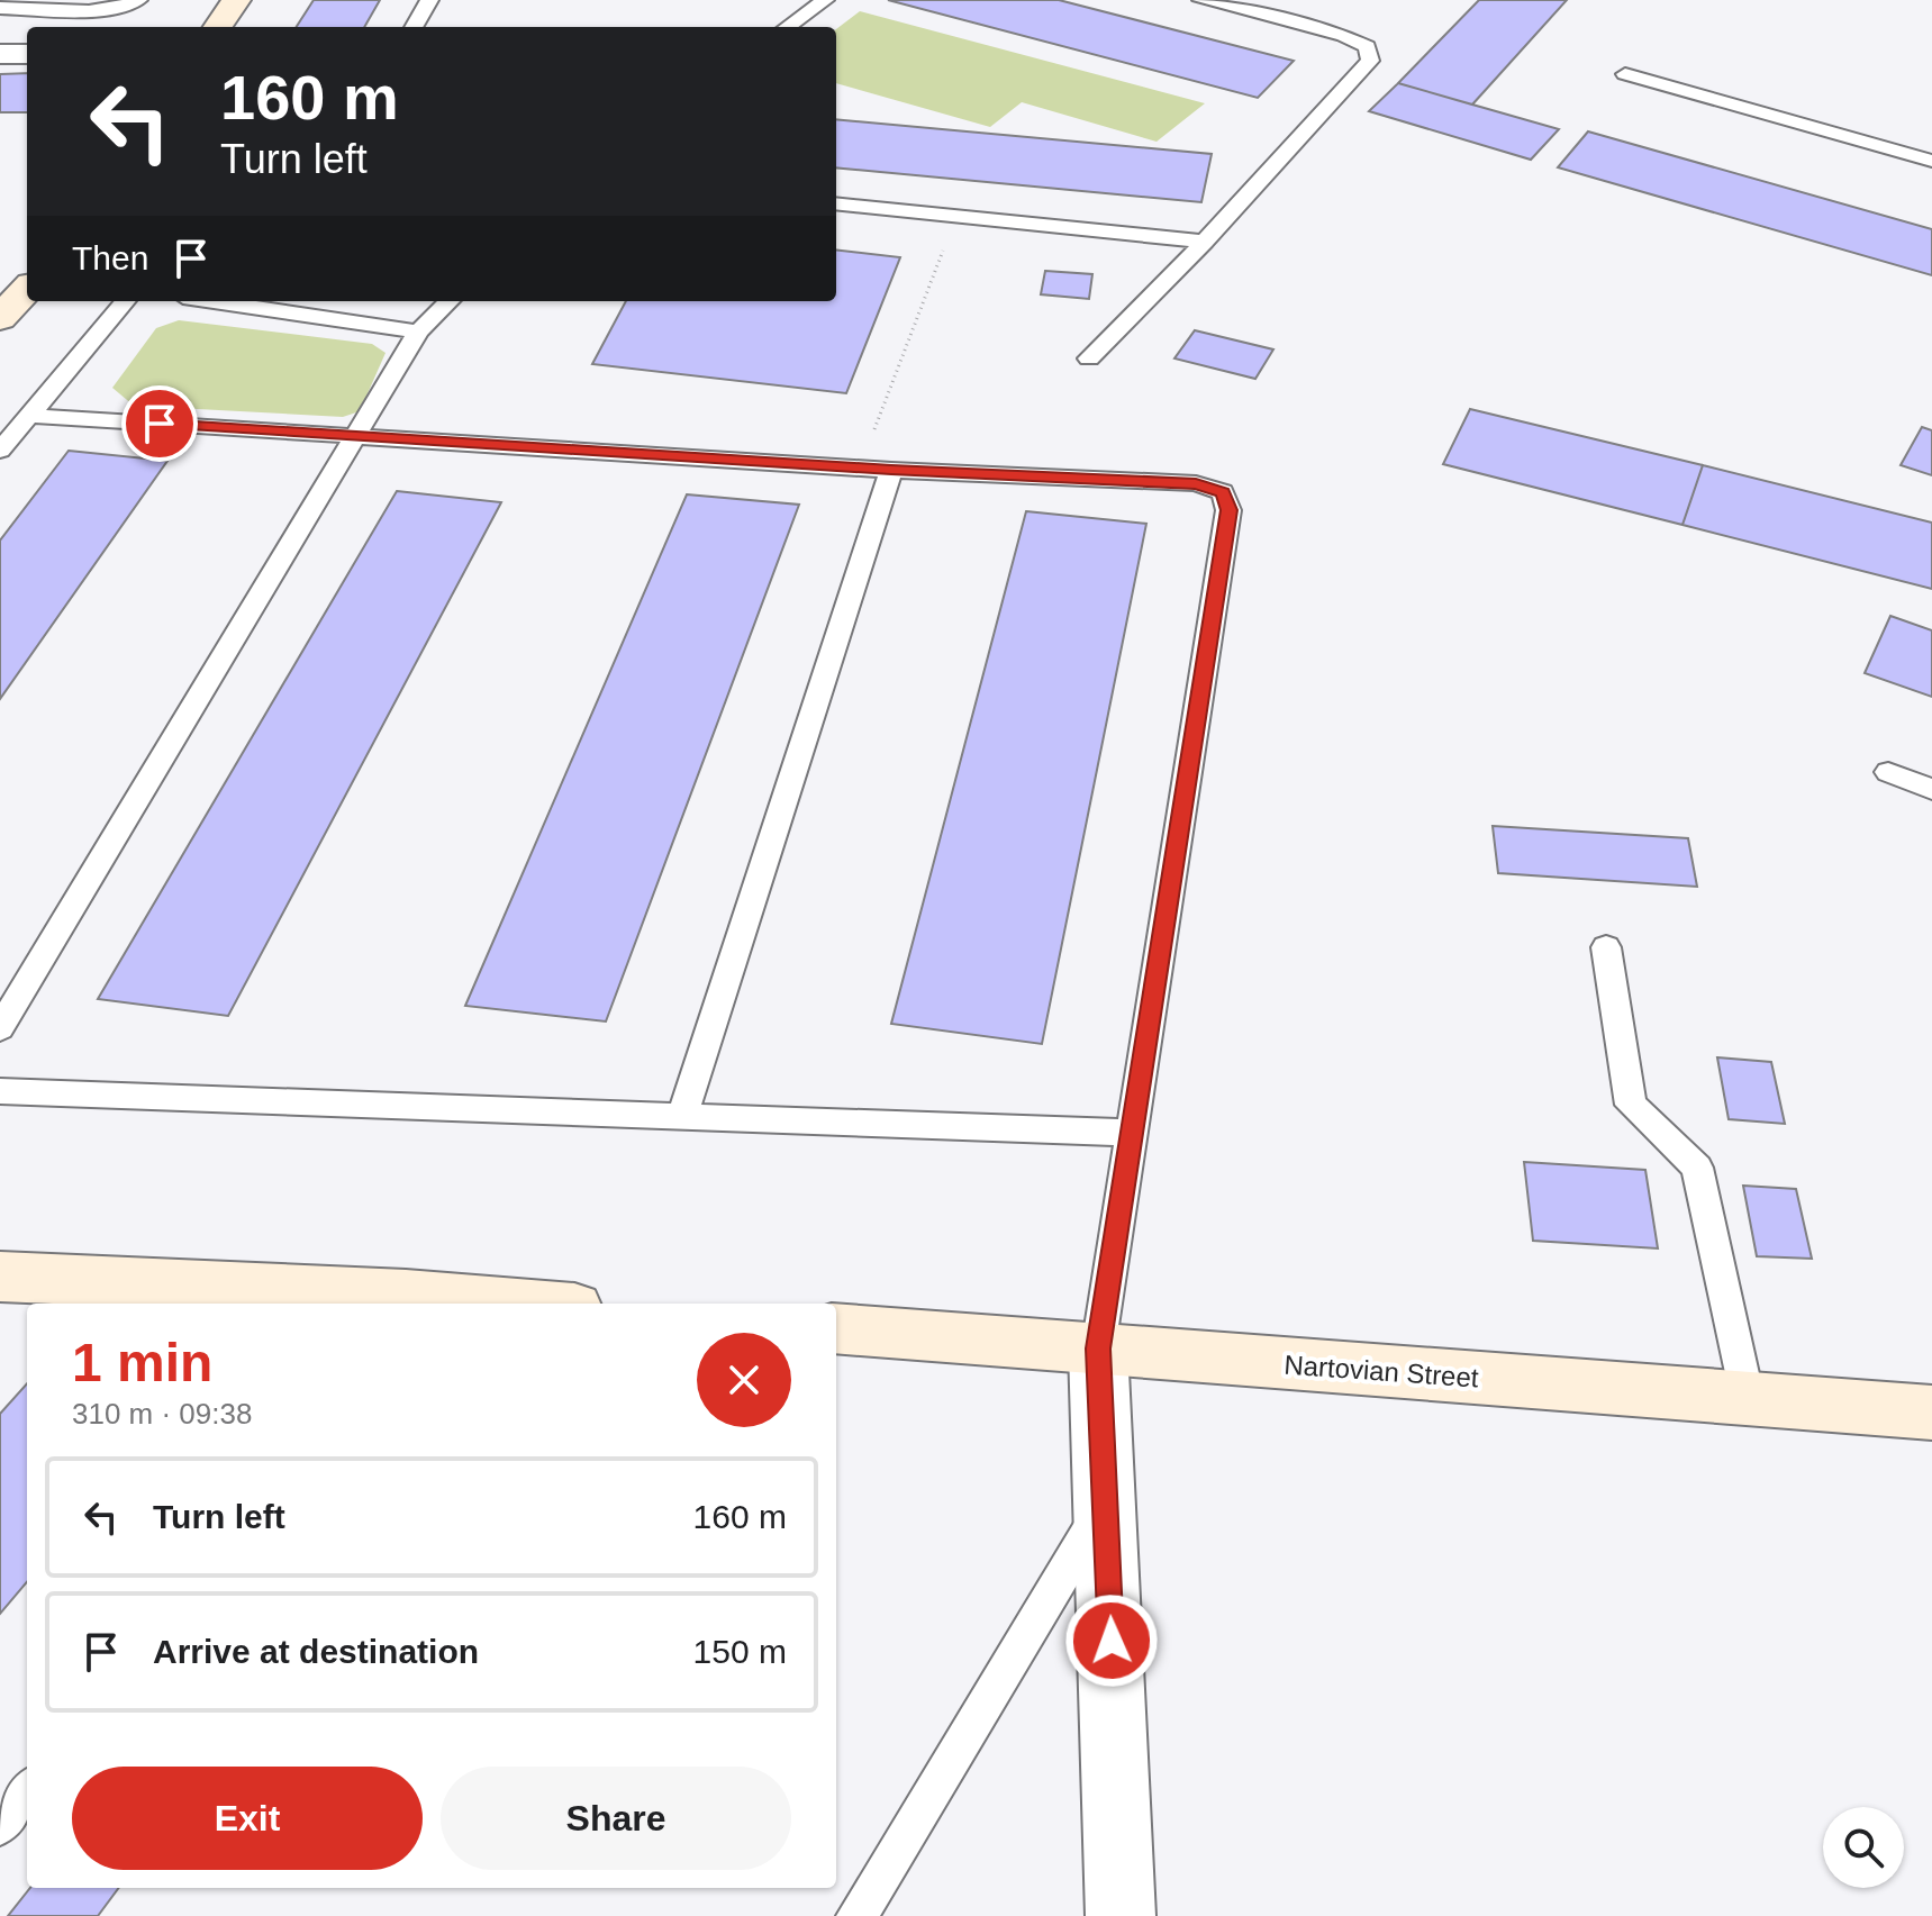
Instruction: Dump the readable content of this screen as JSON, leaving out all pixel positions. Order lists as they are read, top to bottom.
{
  "streets": {
    "street": ["Nartovian Street"]
  },
  "page": {
    "turn": ["160 m", "Turn left"],
    "then": "Then",
    "heading": ["1 min", "310 m · 09:38"],
    "list": [
      {
        "name": "Turn left",
        "value": "160 m"
      },
      {
        "name": "Arrive at destination",
        "value": "150 m"
      }
    ],
    "buttons": ["Exit", "Share"]
  }
}
